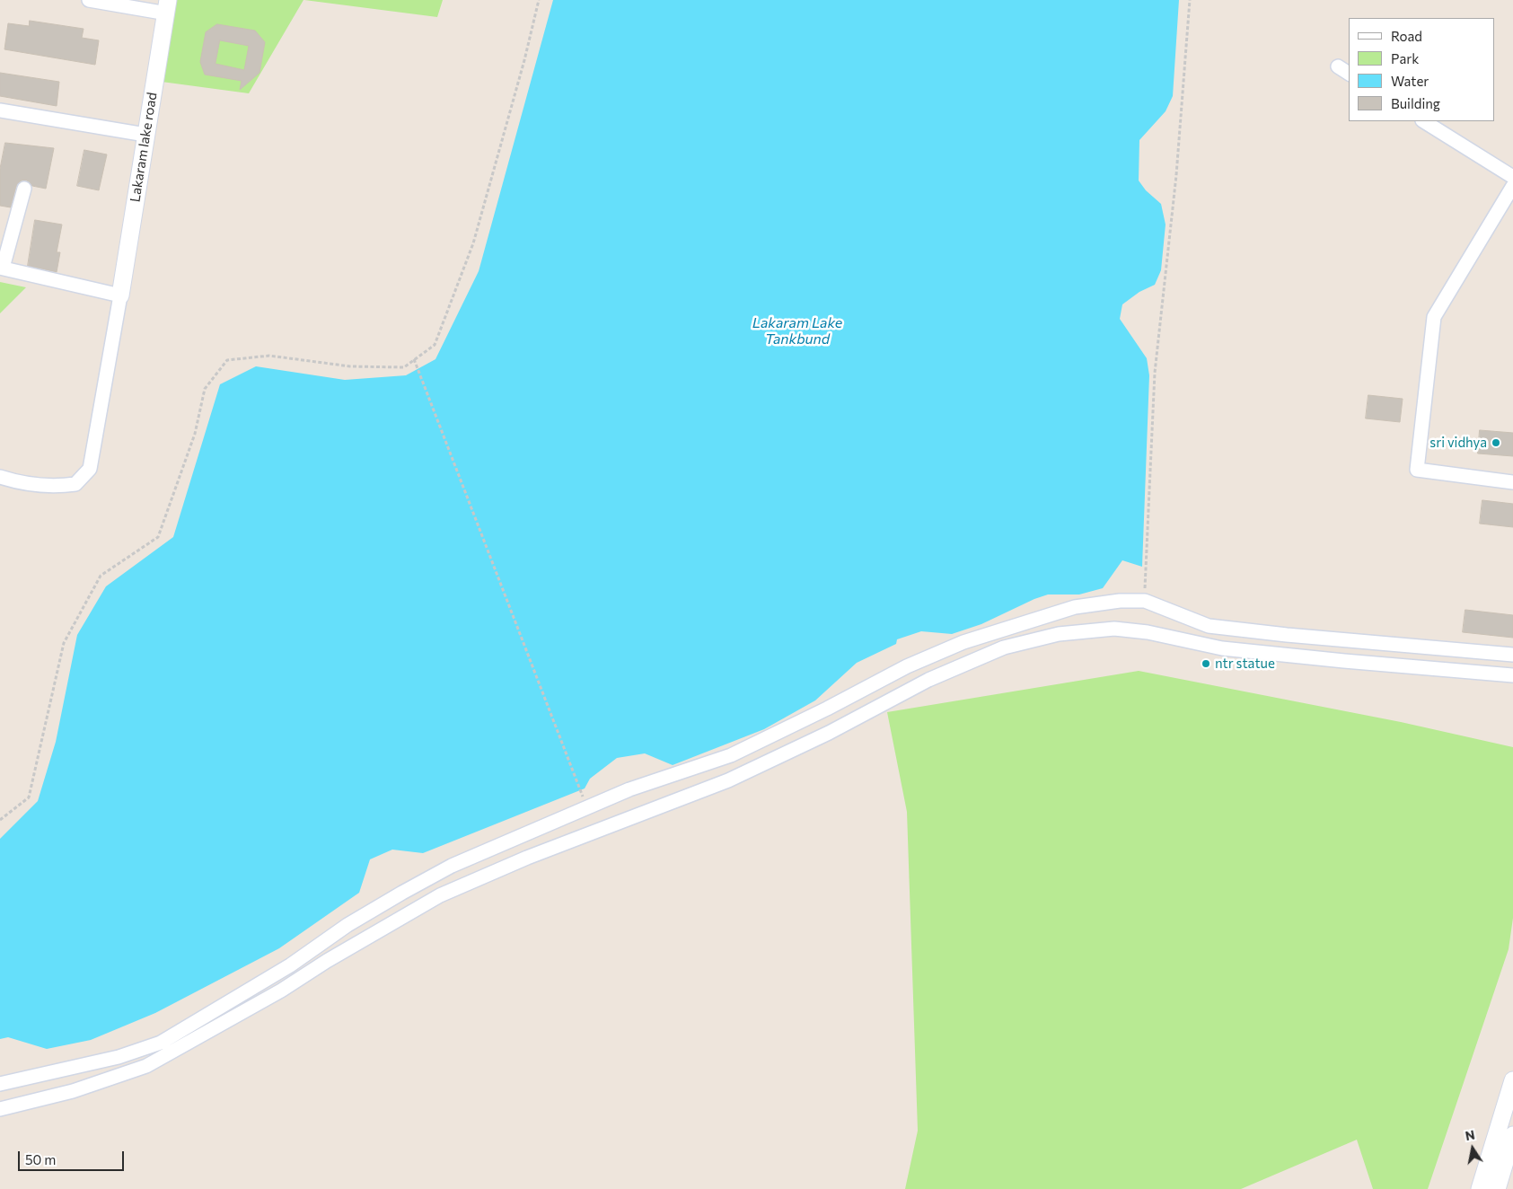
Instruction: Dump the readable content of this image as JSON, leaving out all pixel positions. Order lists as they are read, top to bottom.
{
  "streets": {
    "street": ["Lakaram lake road"]
  },
  "water": ["Lakaram Lake Tankbund"],
  "places": ["sri vidhya", "ntr statue"],
  "legend": [
    "Road",
    "Park",
    "Water",
    "Building"
  ],
  "scale_bar": "50 m",
  "north": "top"
}
